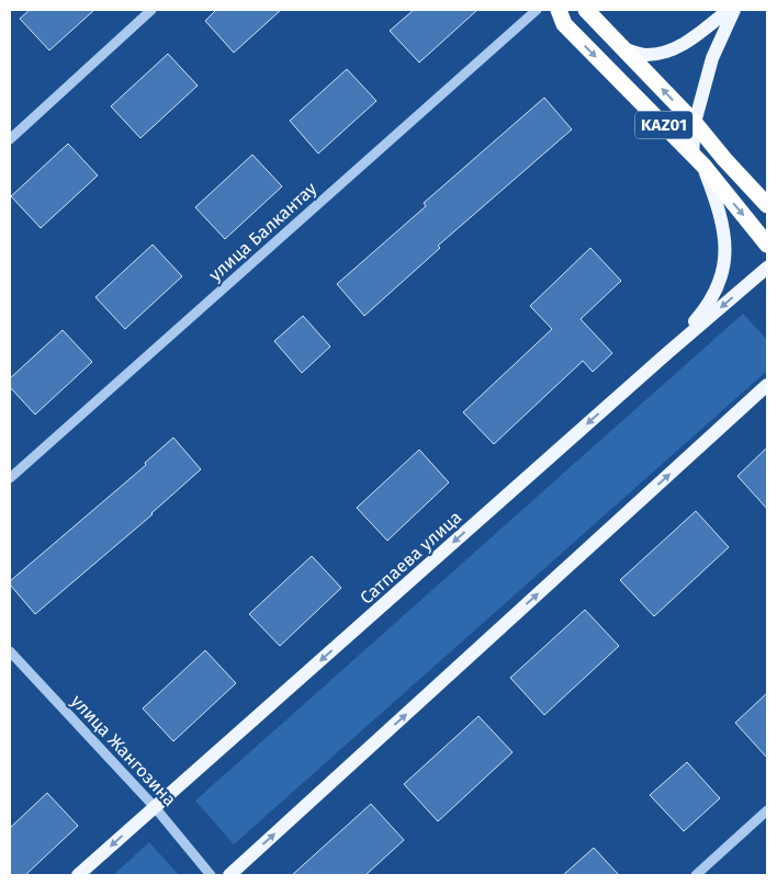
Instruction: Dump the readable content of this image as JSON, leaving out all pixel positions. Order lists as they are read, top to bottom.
{
  "streets": {
    "highway": ["KАZ01"],
    "main road": ["Сатпаева улица"],
    "street": ["улица Балкантау", "улица Жангозина"]
  },
  "crossings": [
    ["Сатпаева улица", "улица Жангозина"]
  ]
}
